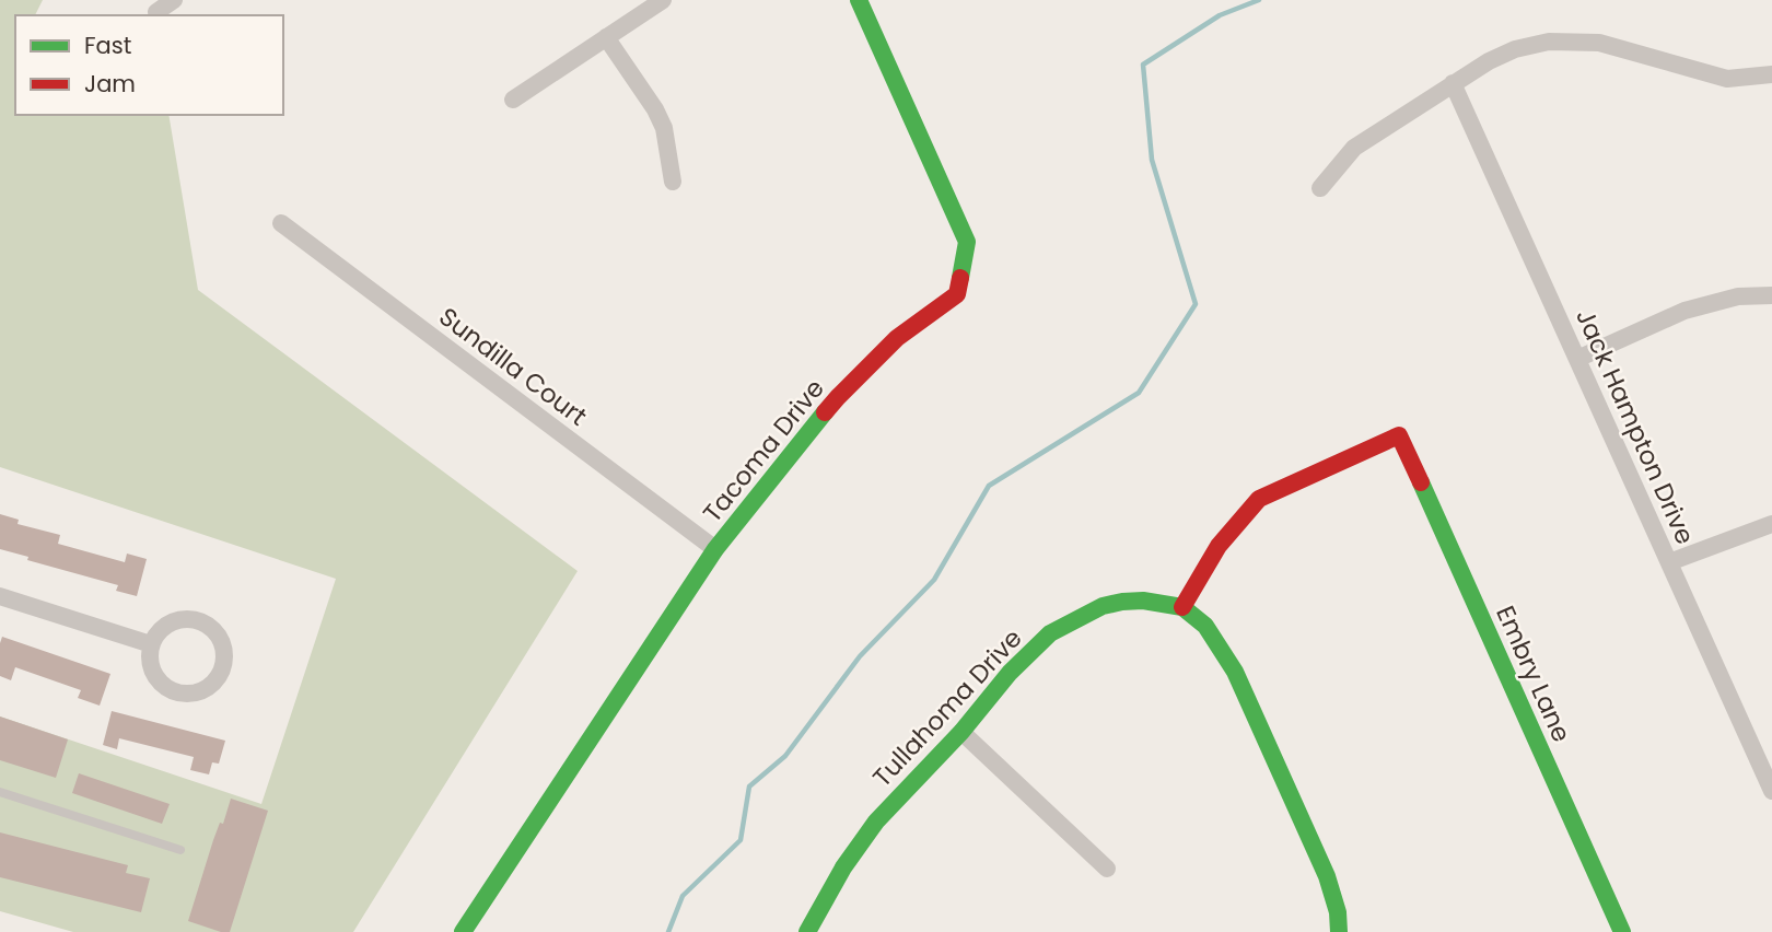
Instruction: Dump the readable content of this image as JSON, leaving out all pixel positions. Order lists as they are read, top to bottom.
{
  "streets": {
    "street": [
      "Sundilla Court",
      "Jack Hampton Drive",
      "Tacoma Drive",
      "Embry Lane",
      "Tullahoma Drive"
    ]
  },
  "crossings": [
    ["Sundilla Court", "Tacoma Drive"],
    ["Embry Lane", "Tullahoma Drive"]
  ],
  "legend": ["Fast", "Jam"]
}
